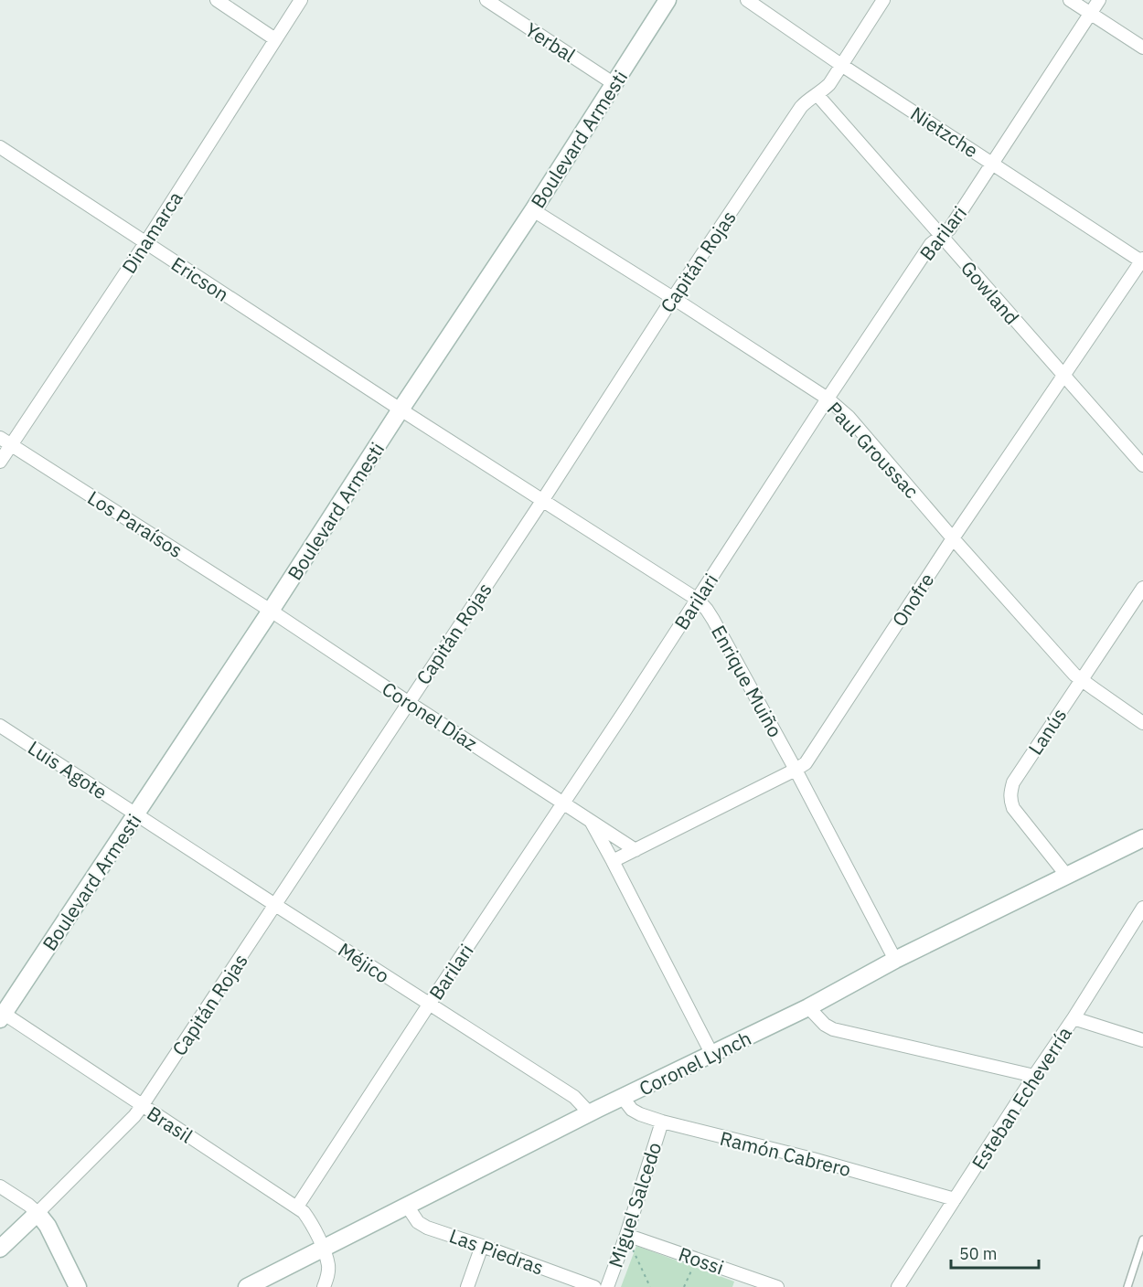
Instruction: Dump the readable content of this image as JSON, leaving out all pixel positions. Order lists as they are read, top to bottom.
{
  "streets": {
    "main road": ["Boulevard Armesti", "Capitán Rojas", "Coronel Lynch"],
    "street": [
      "Yerbal",
      "Nietzche",
      "Dinamarca",
      "Barilari",
      "Ericson",
      "Gowland",
      "Paul Groussac",
      "Los Paraísos",
      "Onofre",
      "Enrique Muiño",
      "Coronel Díaz",
      "Lanús",
      "Luis Agote",
      "Méjico",
      "Esteban Echeverría",
      "Brasil",
      "Ramón Cabrero",
      "Miguel Salcedo",
      "Las Piedras",
      "Rossi"
    ]
  },
  "crossings": [
    ["Yerbal", "Boulevard Armesti"],
    ["Nietzche", "Barilari"],
    ["Nietzche", "Capitán Rojas"],
    ["Nietzche", "Onofre"],
    ["Boulevard Armesti", "Ericson"],
    ["Boulevard Armesti", "Paul Groussac"],
    ["Boulevard Armesti", "Los Paraísos"],
    ["Boulevard Armesti", "Enrique Muiño"],
    ["Boulevard Armesti", "Coronel Díaz"],
    ["Boulevard Armesti", "Luis Agote"],
    ["Boulevard Armesti", "Méjico"],
    ["Boulevard Armesti", "Brasil"],
    ["Dinamarca", "Ericson"],
    ["Dinamarca", "Los Paraísos"],
    ["Barilari", "Gowland"],
    ["Barilari", "Paul Groussac"],
    ["Barilari", "Enrique Muiño"],
    ["Barilari", "Coronel Díaz"],
    ["Barilari", "Méjico"],
    ["Barilari", "Brasil"],
    ["Capitán Rojas", "Gowland"],
    ["Capitán Rojas", "Paul Groussac"],
    ["Capitán Rojas", "Enrique Muiño"],
    ["Capitán Rojas", "Coronel Díaz"],
    ["Capitán Rojas", "Méjico"],
    ["Capitán Rojas", "Brasil"],
    ["Ericson", "Enrique Muiño"],
    ["Gowland", "Onofre"],
    ["Paul Groussac", "Onofre"],
    ["Paul Groussac", "Lanús"],
    ["Los Paraísos", "Coronel Díaz"],
    ["Onofre", "Enrique Muiño"],
    ["Onofre", "Coronel Díaz"],
    ["Enrique Muiño", "Coronel Lynch"],
    ["Coronel Díaz", "Coronel Lynch"],
    ["Lanús", "Coronel Lynch"],
    ["Luis Agote", "Méjico"],
    ["Méjico", "Coronel Lynch"],
    ["Coronel Lynch", "Brasil"],
    ["Coronel Lynch", "Ramón Cabrero"],
    ["Coronel Lynch", "Las Piedras"],
    ["Esteban Echeverría", "Ramón Cabrero"],
    ["Ramón Cabrero", "Miguel Salcedo"],
    ["Miguel Salcedo", "Rossi"]
  ],
  "scale_bar": "50 m"
}
